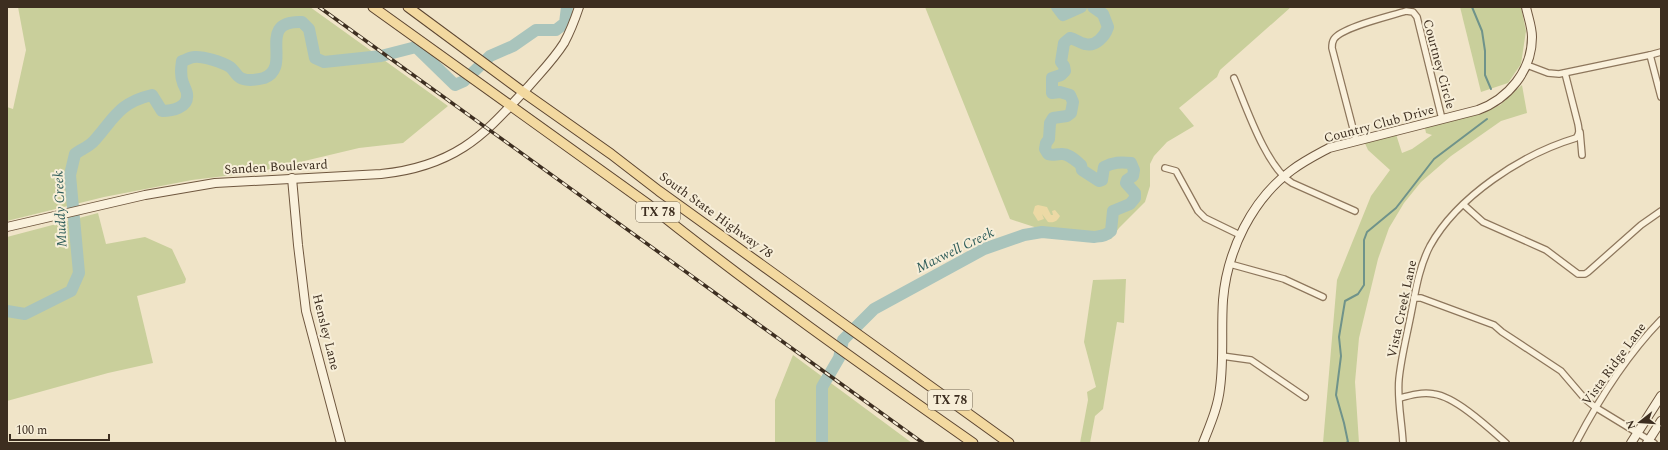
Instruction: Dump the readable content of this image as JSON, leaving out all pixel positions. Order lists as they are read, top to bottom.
{
  "streets": {
    "main road": ["TX 78", "South State Highway 78"],
    "street": [
      "Courtney Circle",
      "Country Club Drive",
      "Sanden Boulevard",
      "Vista Creek Lane",
      "Hensley Lane",
      "Vista Ridge Lane"
    ]
  },
  "crossings": [
    ["Courtney Circle", "Country Club Drive"],
    ["Sanden Boulevard", "TX 78"],
    ["Sanden Boulevard", "South State Highway 78"],
    ["Sanden Boulevard", "Hensley Lane"]
  ],
  "water": ["Muddy Creek", "Maxwell Creek"],
  "scale_bar": "100 m",
  "north": "left"
}
